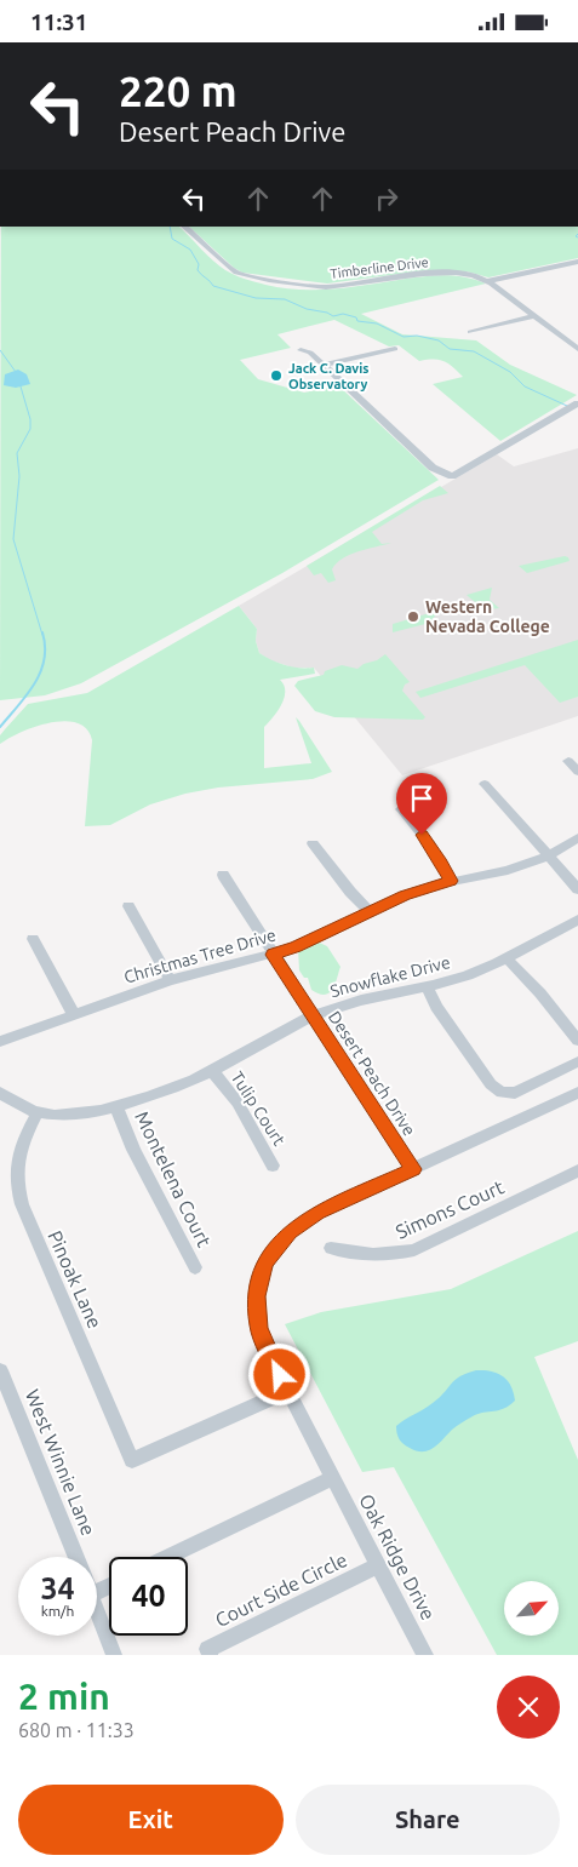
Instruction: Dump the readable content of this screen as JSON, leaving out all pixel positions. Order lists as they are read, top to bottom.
{
  "streets": {
    "street": [
      "Timberline Drive",
      "Christmas Tree Drive",
      "Snowflake Drive",
      "Desert Peach Drive",
      "Tulip Court",
      "Montelena Court",
      "Simons Court",
      "Pinoak Lane",
      "West Winnie Lane",
      "Oak Ridge Drive",
      "Court Side Circle"
    ]
  },
  "crossings": [
    ["Christmas Tree Drive", "Desert Peach Drive"],
    ["Snowflake Drive", "Desert Peach Drive"],
    ["Snowflake Drive", "Tulip Court"],
    ["Snowflake Drive", "Montelena Court"],
    ["Snowflake Drive", "Pinoak Lane"],
    ["Desert Peach Drive", "Oak Ridge Drive"],
    ["Pinoak Lane", "Oak Ridge Drive"],
    ["Oak Ridge Drive", "Court Side Circle"]
  ],
  "places": ["Jack C. Davis Observatory", "Western Nevada College"],
  "north": "top right",
  "page": {
    "status": "11:31",
    "turn": ["220 m", "Desert Peach Drive"],
    "speed": "34 km/h",
    "limit": "40",
    "heading": ["2 min", "680 m · 11:33"],
    "buttons": ["Exit", "Share"]
  }
}
